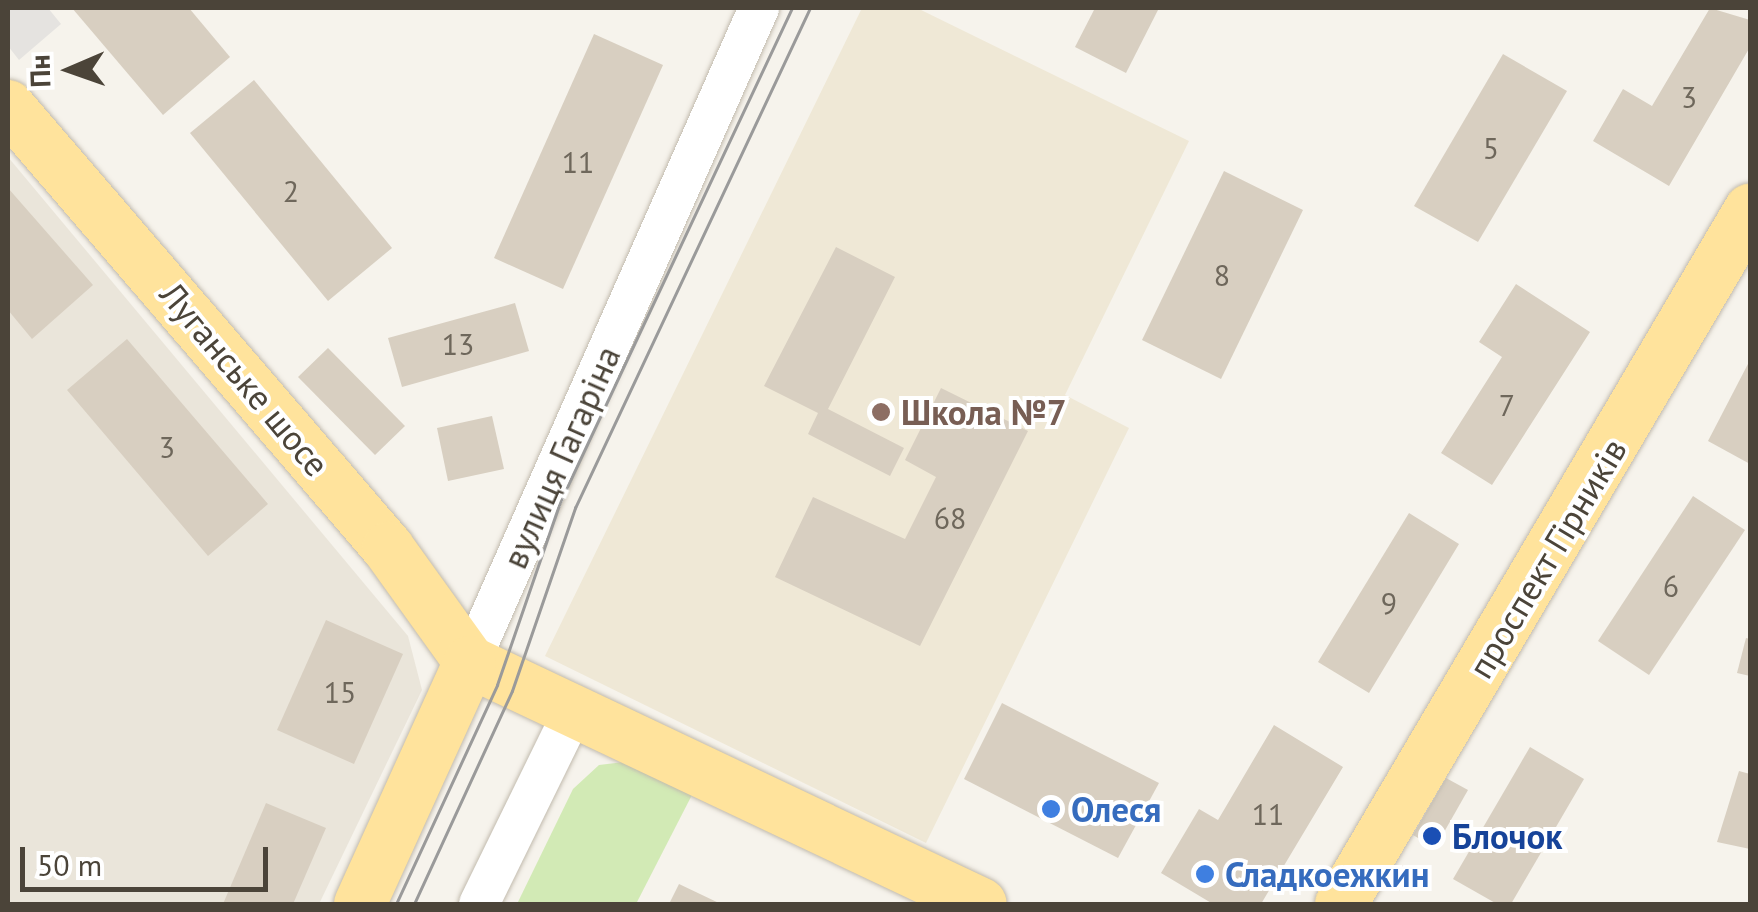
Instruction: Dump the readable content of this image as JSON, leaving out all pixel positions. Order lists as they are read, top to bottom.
{
  "streets": {
    "main road": ["Луганське шосе", "вулиця Гагаріна", "проспект Гірників"]
  },
  "crossings": [
    ["Луганське шосе", "вулиця Гагаріна"]
  ],
  "places": [
    "Школа №7",
    "Олеся",
    "Блочок",
    "Сладкоежкин"
  ],
  "house_numbers": [
    "3",
    "5",
    "11",
    "2",
    "8",
    "13",
    "7",
    "3",
    "68",
    "6",
    "9",
    "15",
    "11"
  ],
  "scale_bar": "50 m",
  "north": "left"
}
